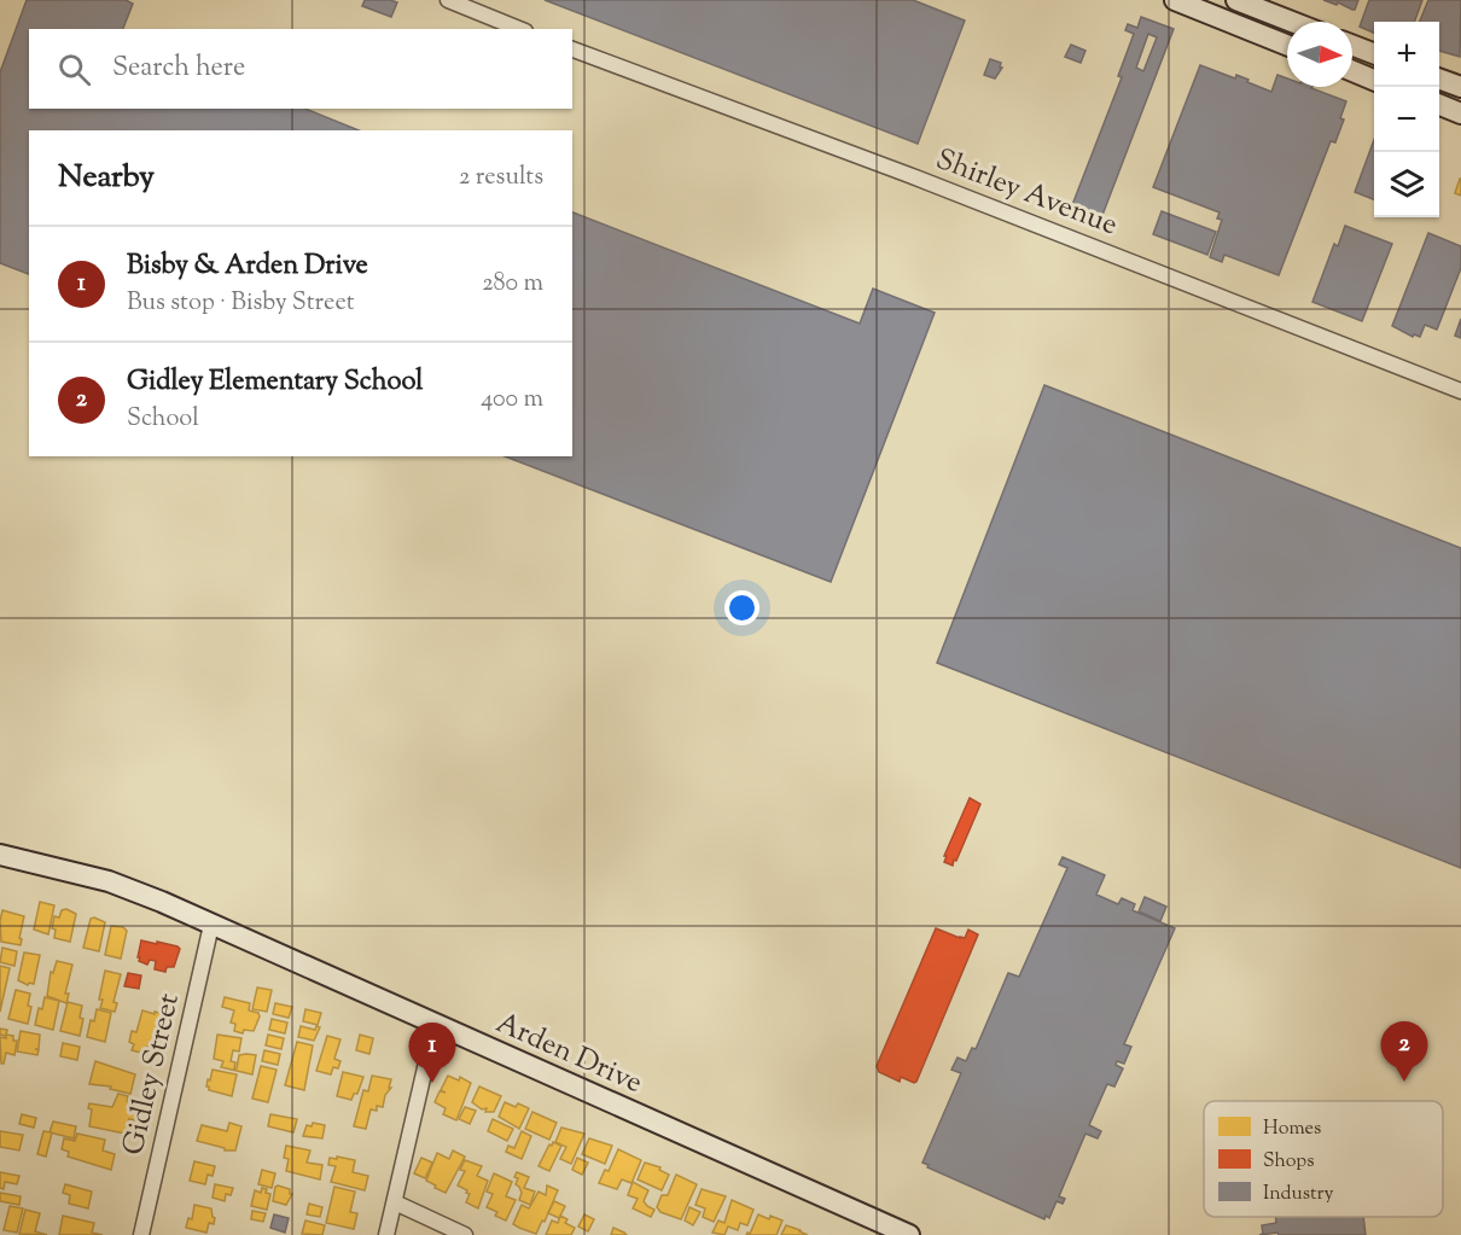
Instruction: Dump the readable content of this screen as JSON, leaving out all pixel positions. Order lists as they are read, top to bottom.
{
  "streets": {
    "street": ["Shirley Avenue", "Arden Drive", "Gidley Street"]
  },
  "crossings": [
    ["Arden Drive", "Gidley Street"]
  ],
  "legend": ["Homes", "Shops", "Industry"],
  "north": "right",
  "page": {
    "map_buttons": ["+", "−"],
    "search": "Search here",
    "heading": ["Nearby", "2 results"],
    "list": [
      {
        "mark": "1",
        "name": "Bisby & Arden Drive",
        "note": "Bus stop · Bisby Street",
        "value": "280 m"
      },
      {
        "mark": "2",
        "name": "Gidley Elementary School",
        "note": "School",
        "value": "400 m"
      }
    ],
    "pins": ["2", "1"]
  }
}
